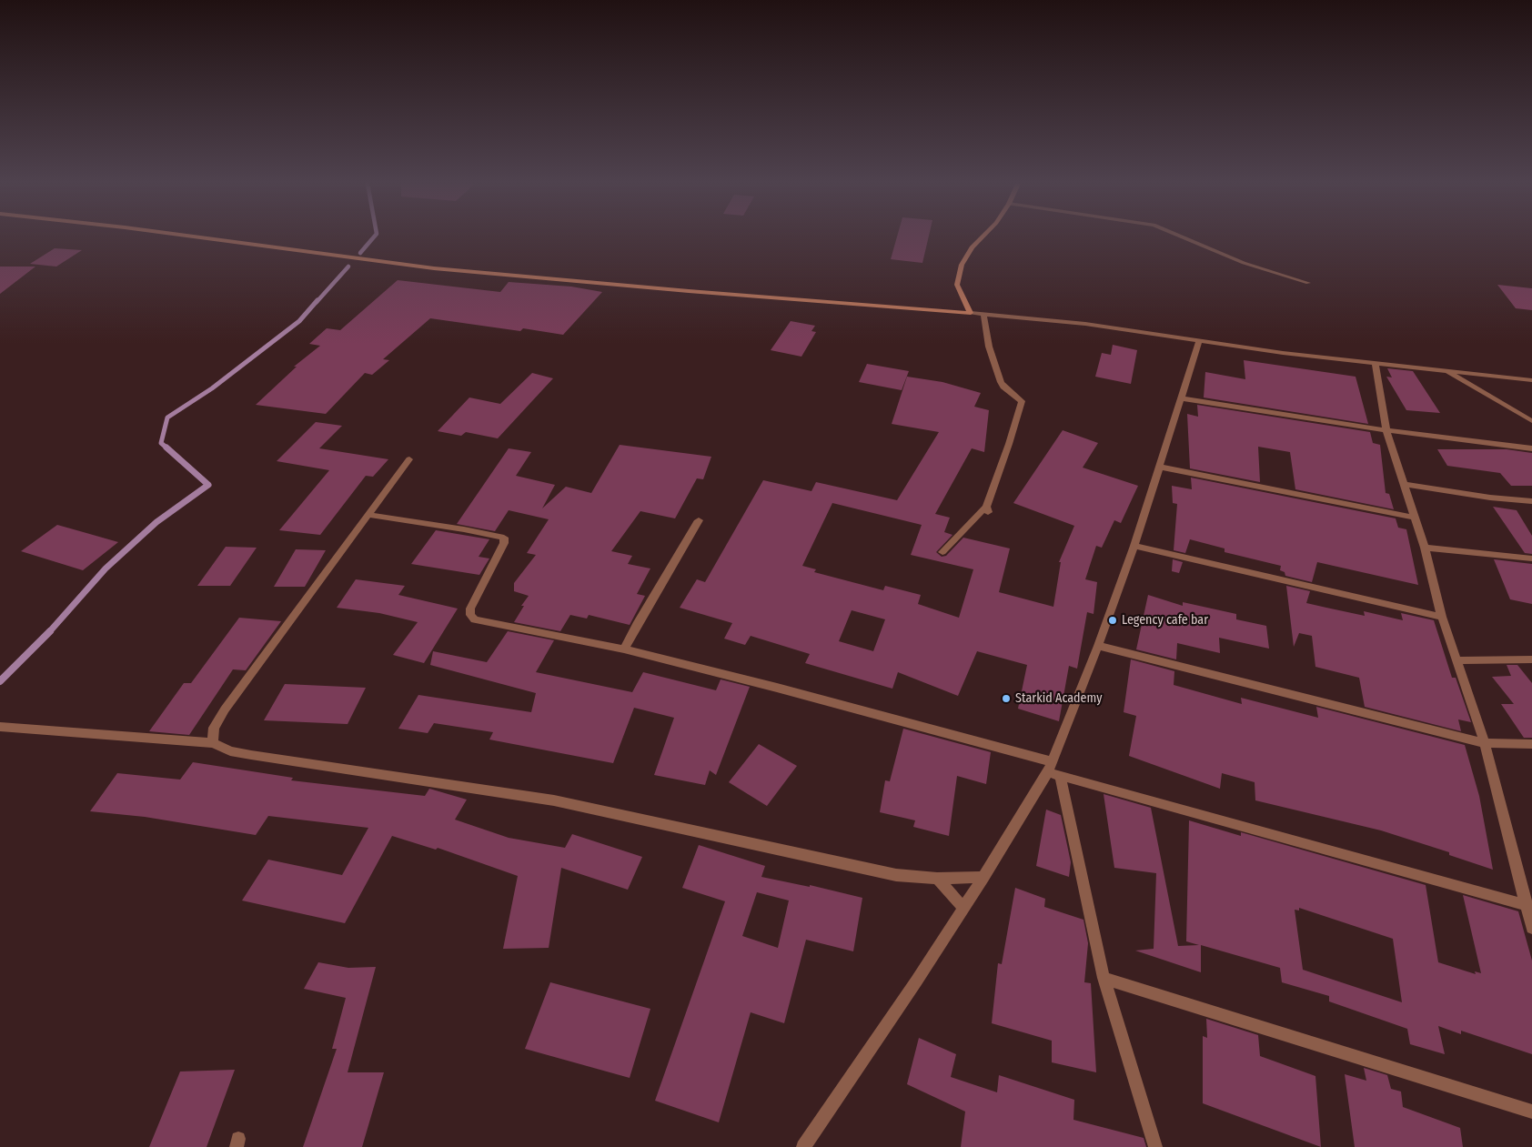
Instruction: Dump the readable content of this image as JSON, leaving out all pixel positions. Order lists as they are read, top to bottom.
{
  "places": ["Legency cafe bar", "Starkid Academy"]
}
